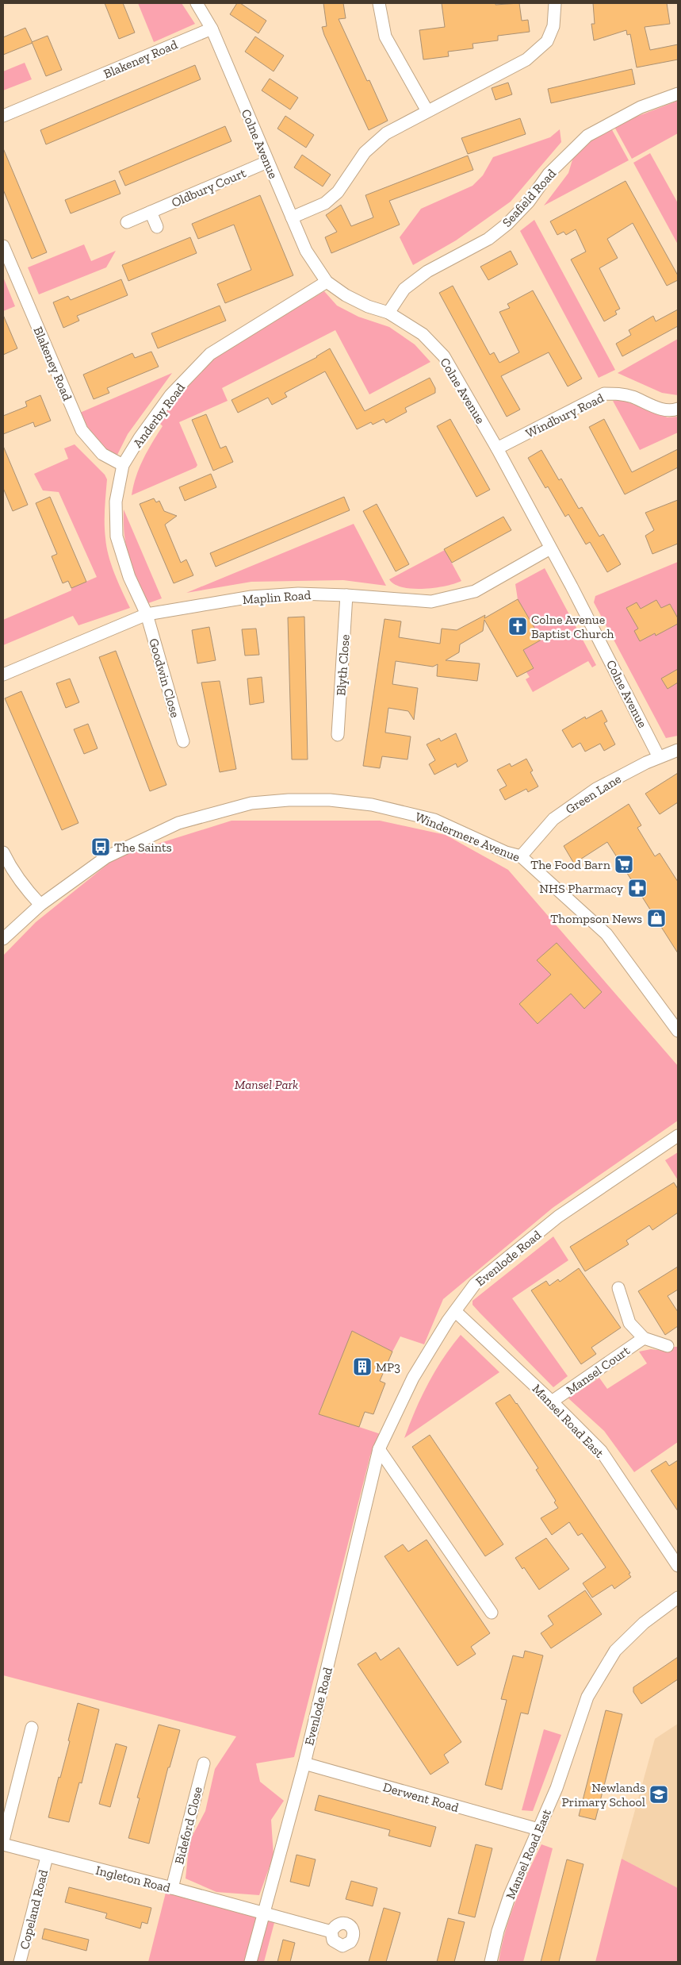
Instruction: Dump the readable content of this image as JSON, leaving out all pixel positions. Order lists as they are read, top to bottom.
{
  "streets": {
    "street": [
      "Blakeney Road",
      "Colne Avenue",
      "Oldbury Court",
      "Seafield Road",
      "Anderby Road",
      "Windbury Road",
      "Maplin Road",
      "Blyth Close",
      "Goodwin Close",
      "Green Lane",
      "Windermere Avenue",
      "Evenlode Road",
      "Mansel Court",
      "Mansel Road East",
      "Derwent Road",
      "Bideford Close",
      "Ingleton Road",
      "Copeland Road"
    ]
  },
  "crossings": [
    ["Blakeney Road", "Colne Avenue"],
    ["Blakeney Road", "Anderby Road"],
    ["Colne Avenue", "Oldbury Court"],
    ["Colne Avenue", "Seafield Road"],
    ["Colne Avenue", "Anderby Road"],
    ["Colne Avenue", "Windbury Road"],
    ["Colne Avenue", "Maplin Road"],
    ["Colne Avenue", "Green Lane"],
    ["Anderby Road", "Maplin Road"],
    ["Anderby Road", "Goodwin Close"],
    ["Maplin Road", "Blyth Close"],
    ["Maplin Road", "Goodwin Close"],
    ["Green Lane", "Windermere Avenue"],
    ["Evenlode Road", "Mansel Road East"],
    ["Evenlode Road", "Derwent Road"],
    ["Evenlode Road", "Ingleton Road"],
    ["Mansel Court", "Mansel Road East"],
    ["Mansel Road East", "Derwent Road"],
    ["Bideford Close", "Ingleton Road"],
    ["Ingleton Road", "Copeland Road"]
  ],
  "parks": ["Mansel Park"],
  "places": {
    "church": ["Colne Avenue Baptist Church"],
    "bus stop": ["The Saints"],
    "supermarket": ["The Food Barn"],
    "pharmacy": ["NHS Pharmacy"],
    "shop": ["Thompson News"],
    "building": ["MP3"],
    "school or university": ["Newlands Primary School"]
  }
}
